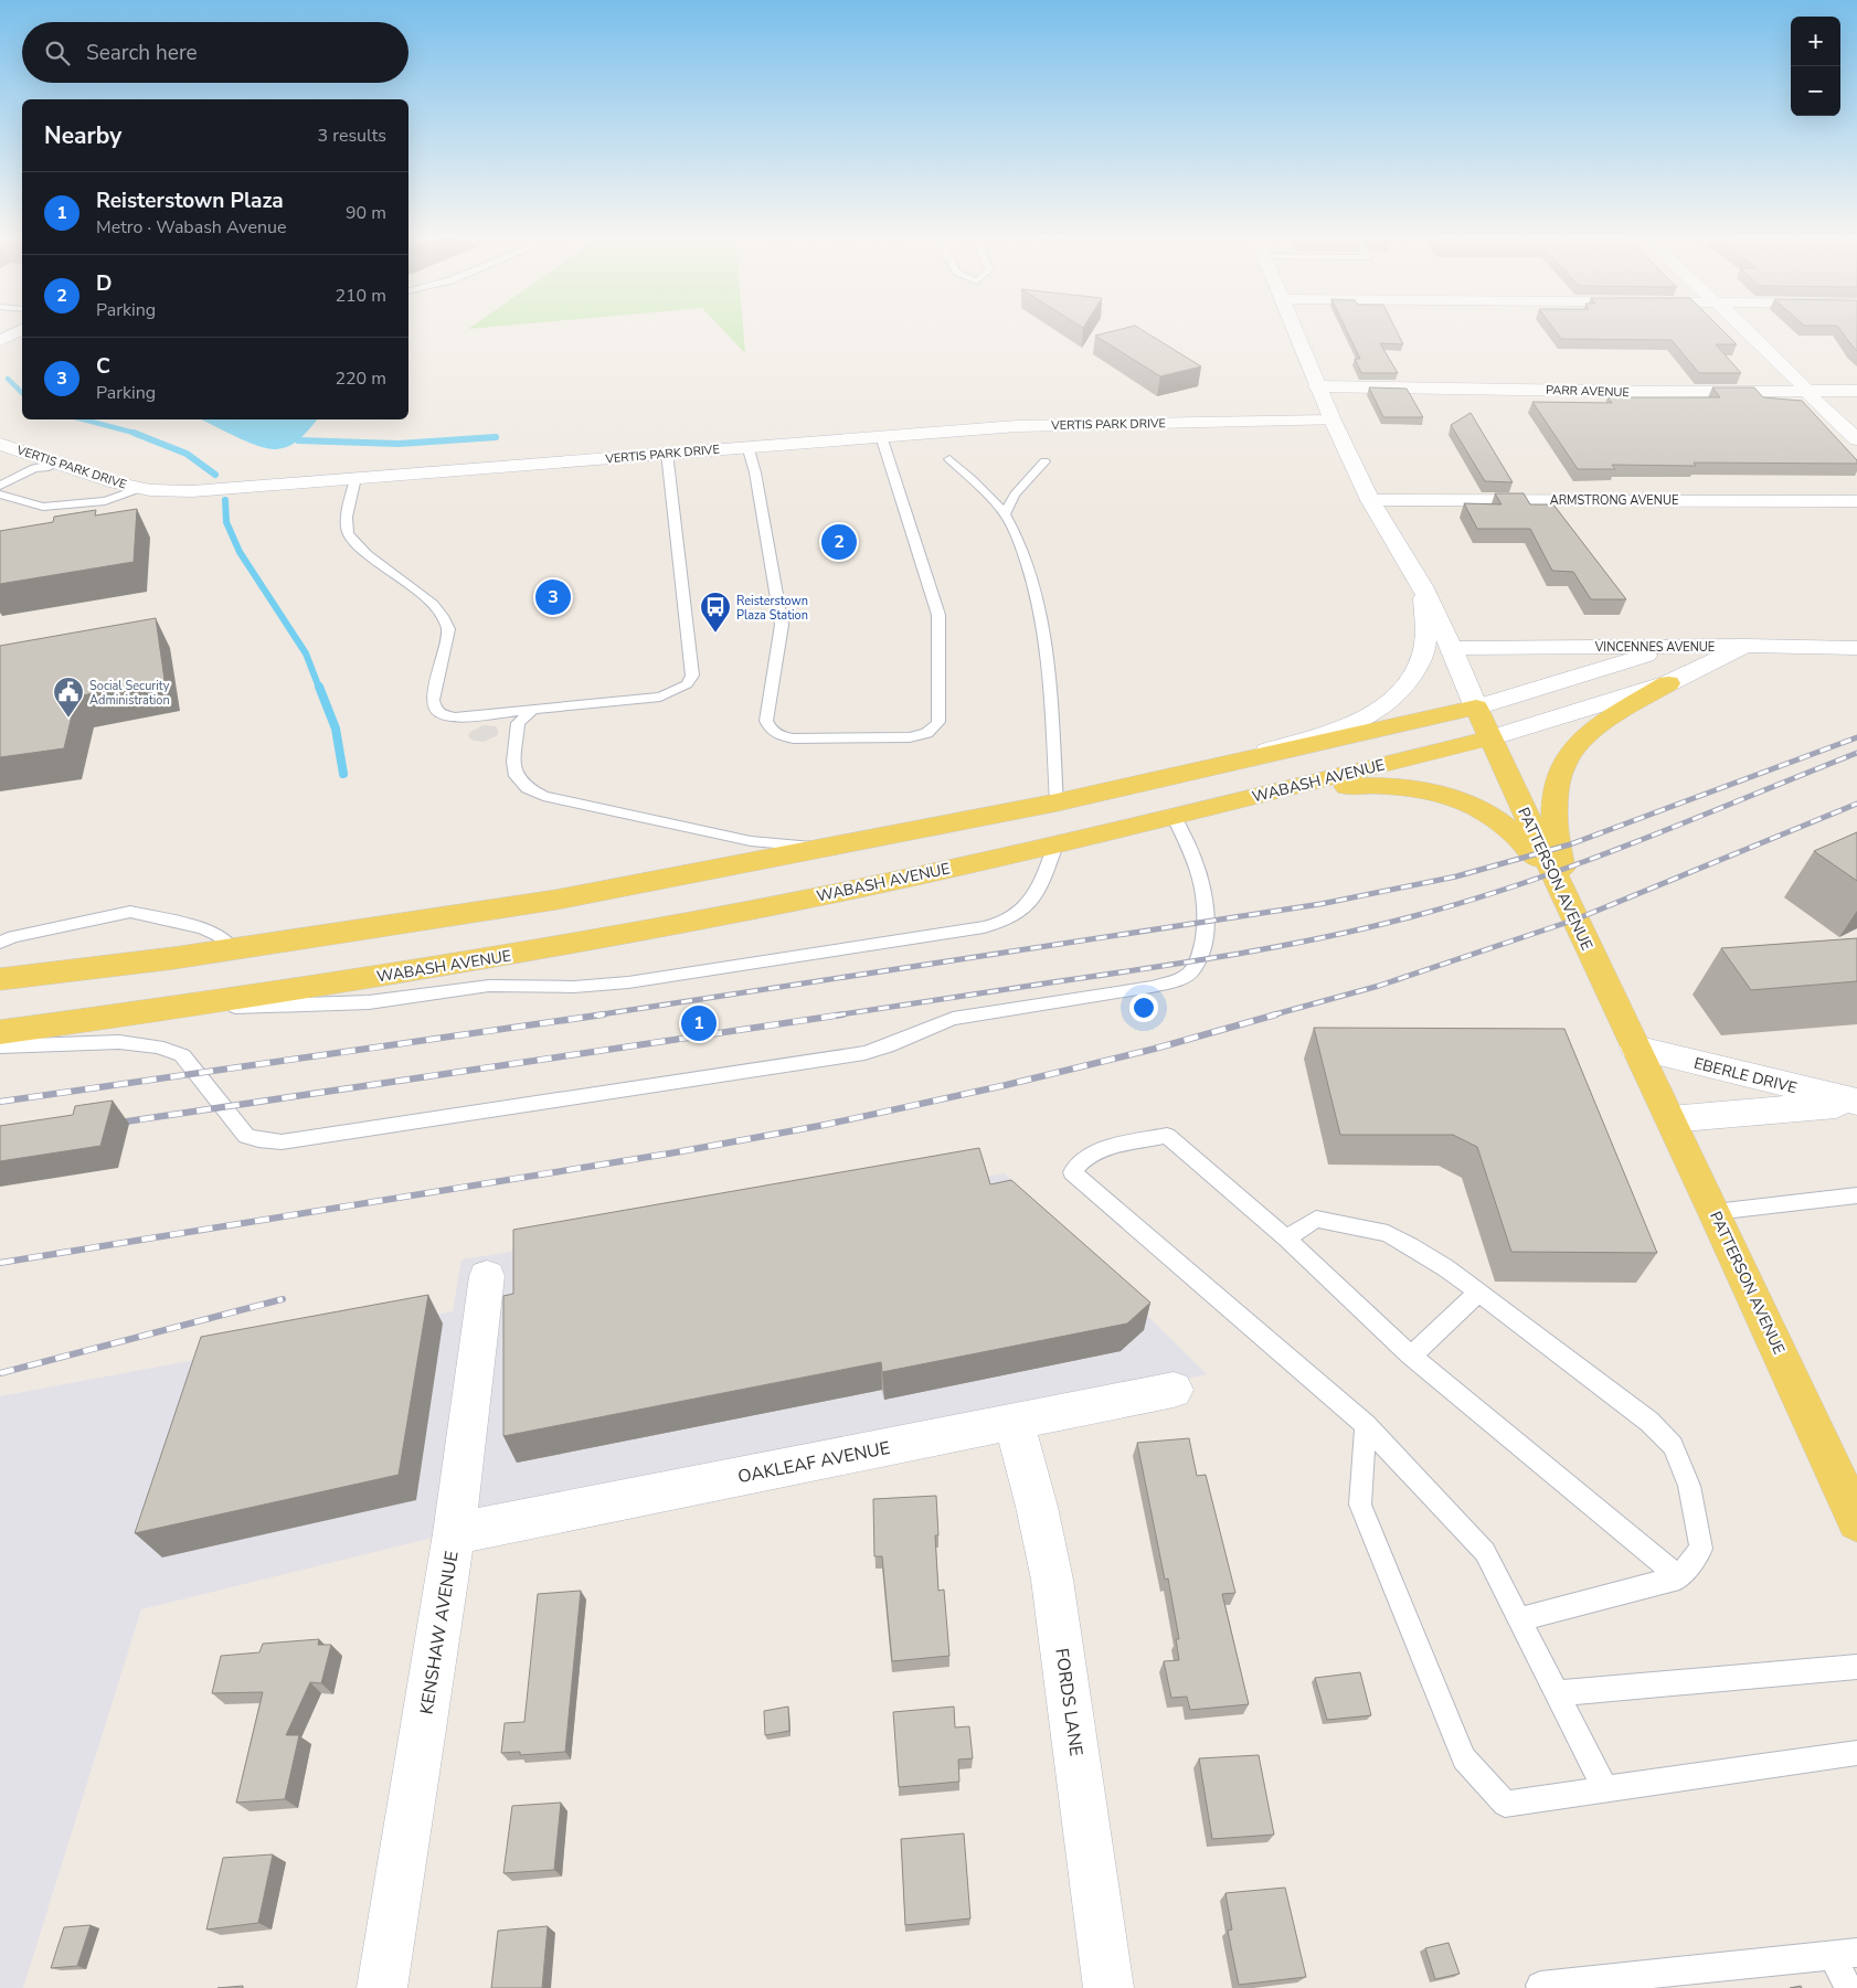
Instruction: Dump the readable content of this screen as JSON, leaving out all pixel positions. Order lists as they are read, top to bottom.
{
  "streets": {
    "main road": ["WABASH AVENUE", "PATTERSON AVENUE"],
    "street": [
      "PARR AVENUE",
      "VERTIS PARK DRIVE",
      "ARMSTRONG AVENUE",
      "VINCENNES AVENUE",
      "EBERLE DRIVE",
      "OAKLEAF AVENUE",
      "KENSHAW AVENUE",
      "FORDS LANE"
    ]
  },
  "crossings": [
    ["PARR AVENUE", "PATTERSON AVENUE"],
    ["VERTIS PARK DRIVE", "PATTERSON AVENUE"],
    ["ARMSTRONG AVENUE", "PATTERSON AVENUE"],
    ["VINCENNES AVENUE", "WABASH AVENUE"],
    ["VINCENNES AVENUE", "PATTERSON AVENUE"],
    ["WABASH AVENUE", "PATTERSON AVENUE"],
    ["PATTERSON AVENUE", "EBERLE DRIVE"],
    ["OAKLEAF AVENUE", "KENSHAW AVENUE"],
    ["OAKLEAF AVENUE", "FORDS LANE"]
  ],
  "places": {
    "bus stop": ["Reisterstown Plaza Station"],
    "public building": ["Social Security Administration"]
  },
  "page": {
    "map_buttons": ["+", "−"],
    "search": "Search here",
    "heading": ["Nearby", "3 results"],
    "list": [
      {
        "mark": "1",
        "name": "Reisterstown Plaza",
        "note": "Metro · Wabash Avenue",
        "value": "90 m"
      },
      {
        "mark": "2",
        "name": "D",
        "note": "Parking",
        "value": "210 m"
      },
      {
        "mark": "3",
        "name": "C",
        "note": "Parking",
        "value": "220 m"
      }
    ],
    "pins": ["2", "3", "1"]
  }
}
